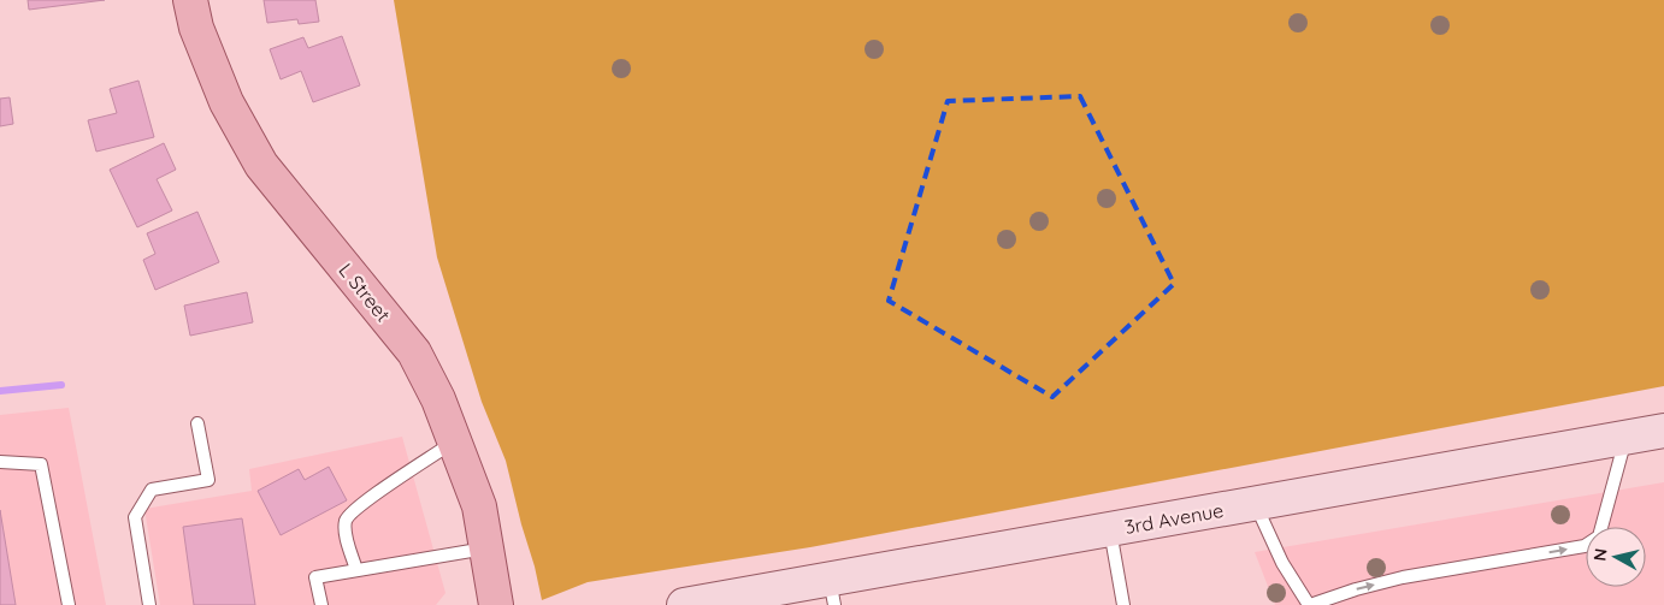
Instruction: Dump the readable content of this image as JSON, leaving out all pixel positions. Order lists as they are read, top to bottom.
{
  "streets": {
    "main road": ["L Street", "3rd Avenue"]
  },
  "north": "left"
}
